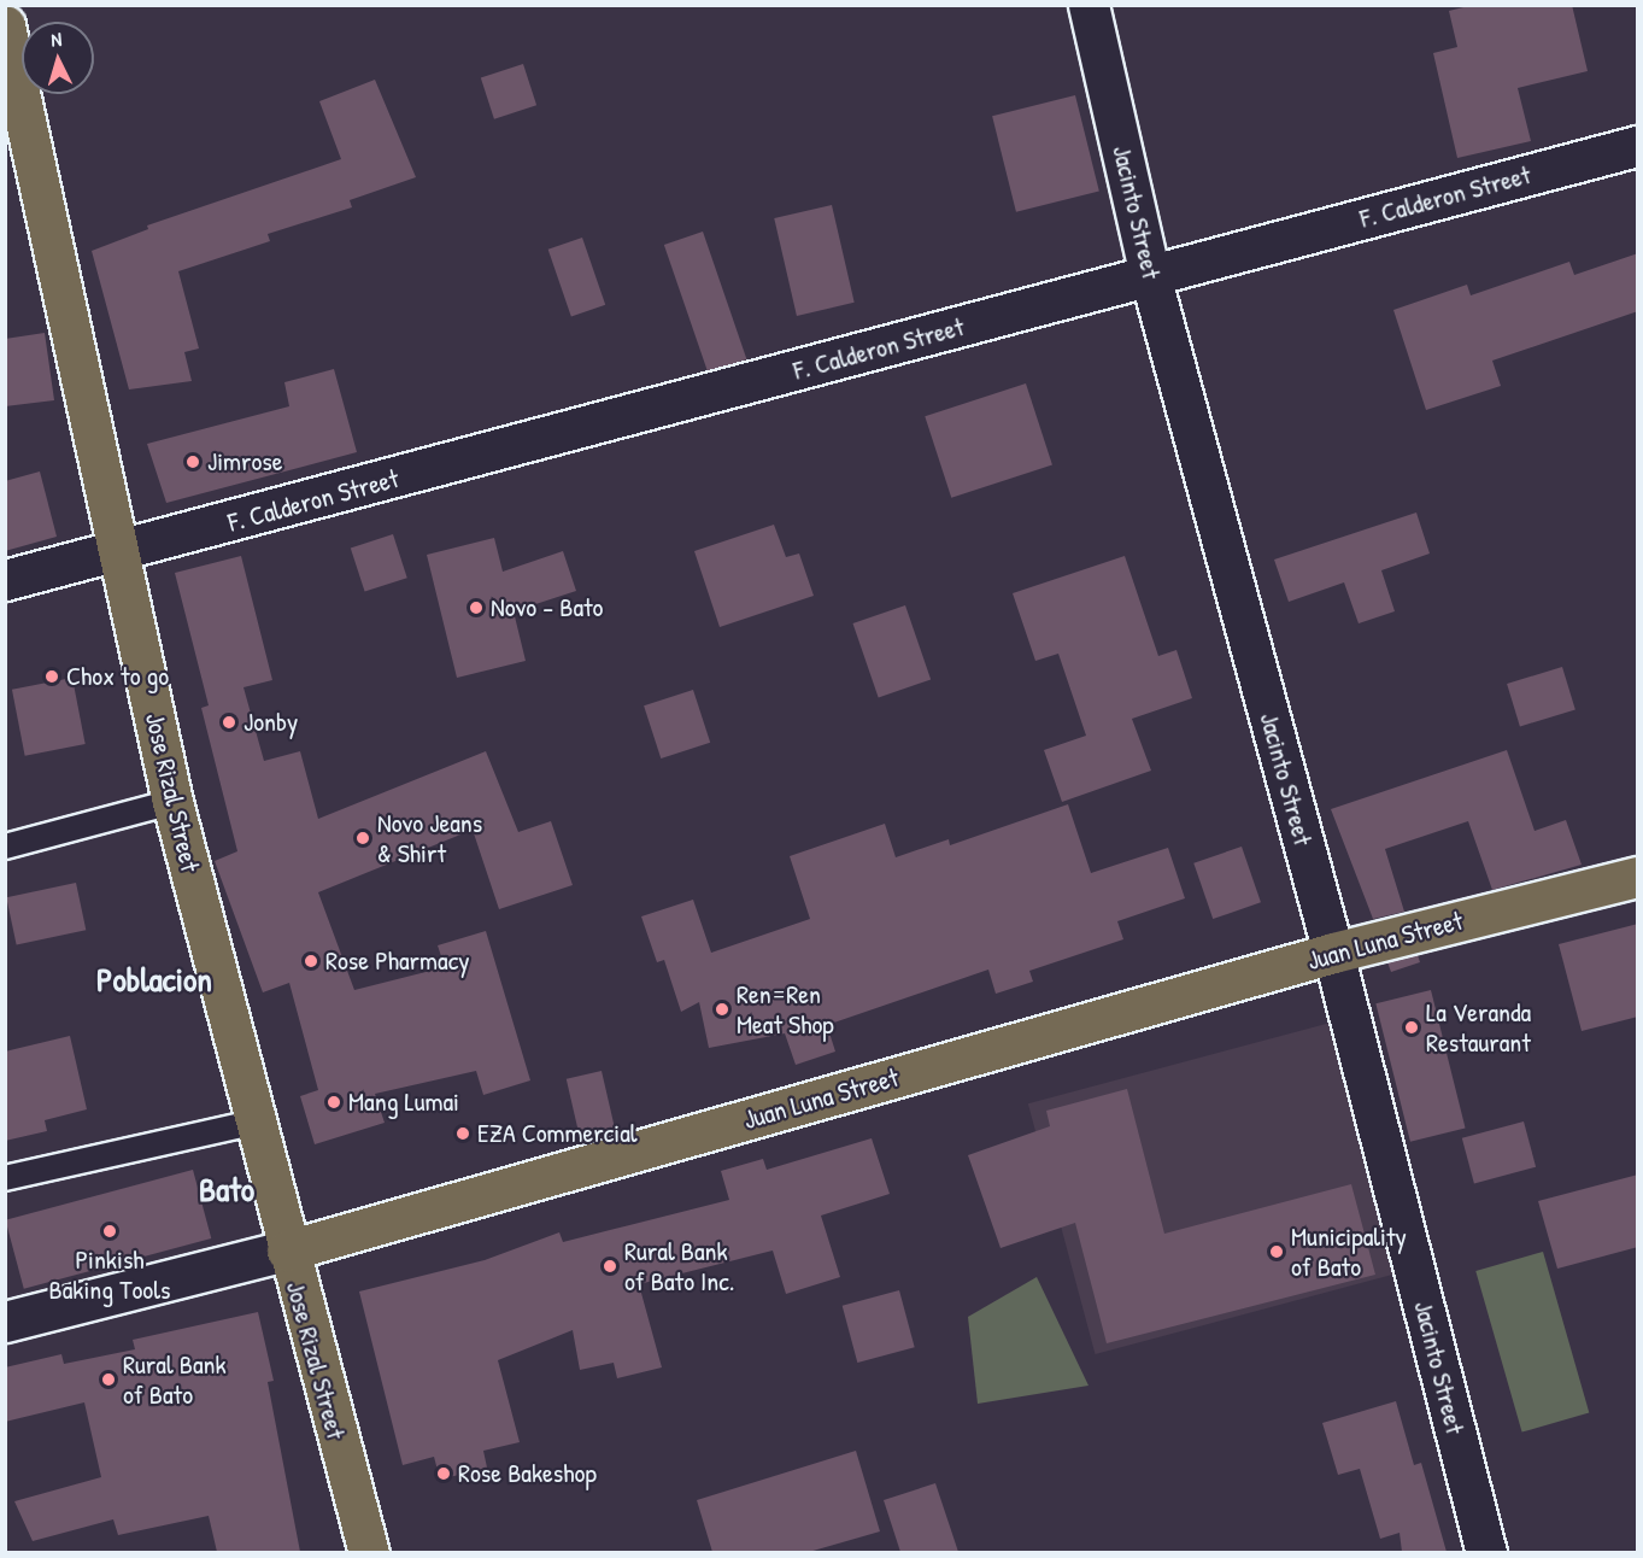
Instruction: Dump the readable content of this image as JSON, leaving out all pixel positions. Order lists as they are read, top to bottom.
{
  "streets": {
    "main road": ["Jose Rizal Street", "Juan Luna Street"],
    "street": ["F. Calderon Street", "Jacinto Street"]
  },
  "crossings": [
    ["F. Calderon Street", "Jacinto Street"],
    ["F. Calderon Street", "Jose Rizal Street"],
    ["Jacinto Street", "Juan Luna Street"],
    ["Jose Rizal Street", "Juan Luna Street"]
  ],
  "districts": ["Poblacion", "Bato"],
  "places": [
    "Jimrose",
    "Novo - Bato",
    "Chox to go",
    "Jonby",
    "Novo Jeans & Shirt",
    "Rose Pharmacy",
    "Ren=Ren Meat Shop",
    "La Veranda Restaurant",
    "Mang Lumai",
    "EZA Commercial",
    "Pinkish Baking Tools",
    "Municipality of Bato",
    "Rural Bank of Bato Inc.",
    "Rural Bank of Bato",
    "Rose Bakeshop"
  ],
  "north": "top"
}
